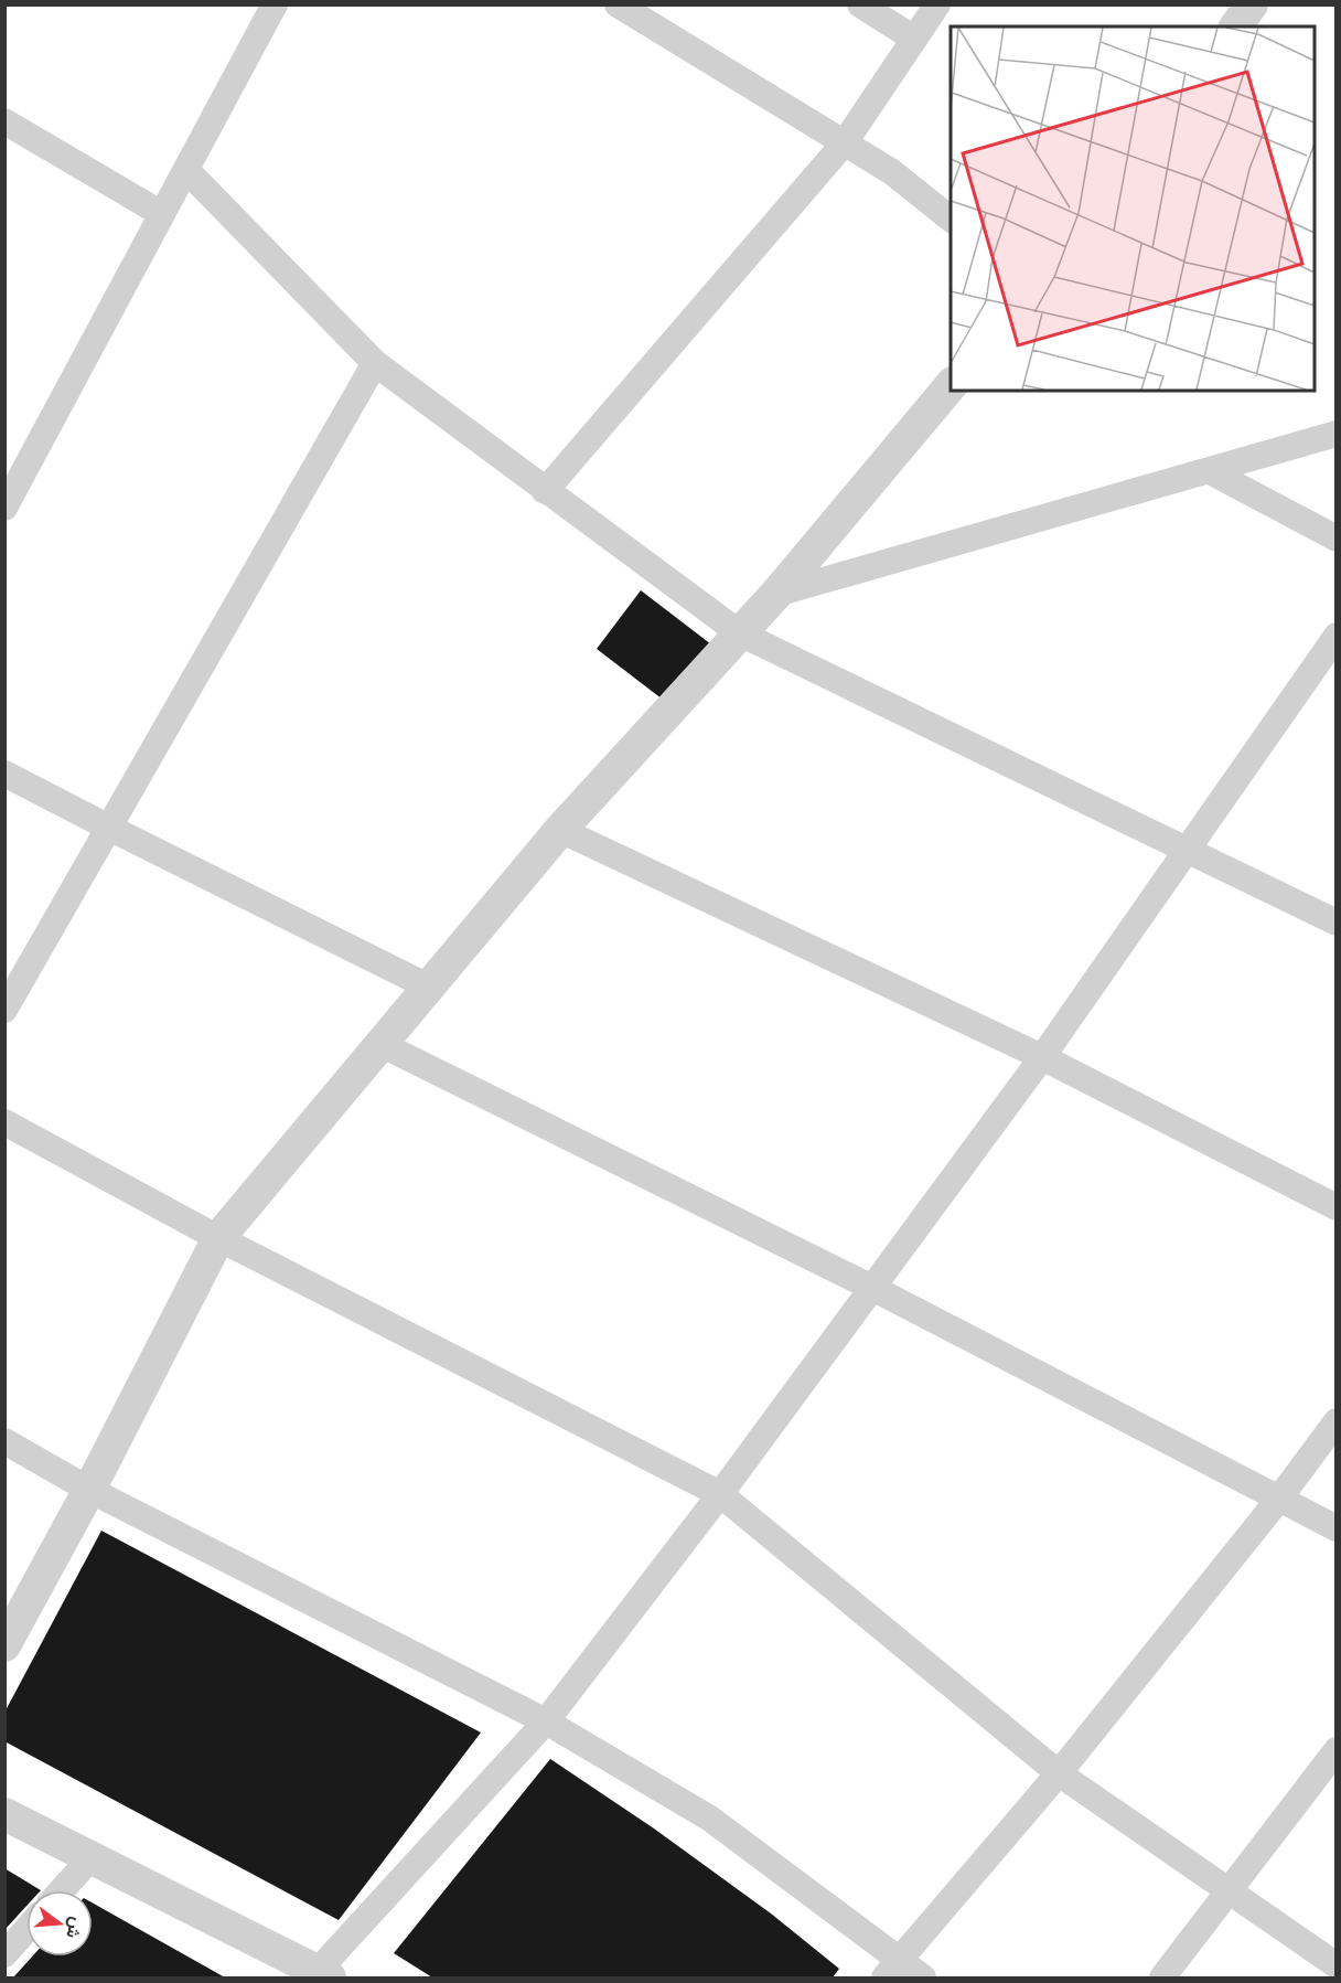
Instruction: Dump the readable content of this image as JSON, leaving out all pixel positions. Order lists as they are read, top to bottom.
{
  "north": "right"
}
